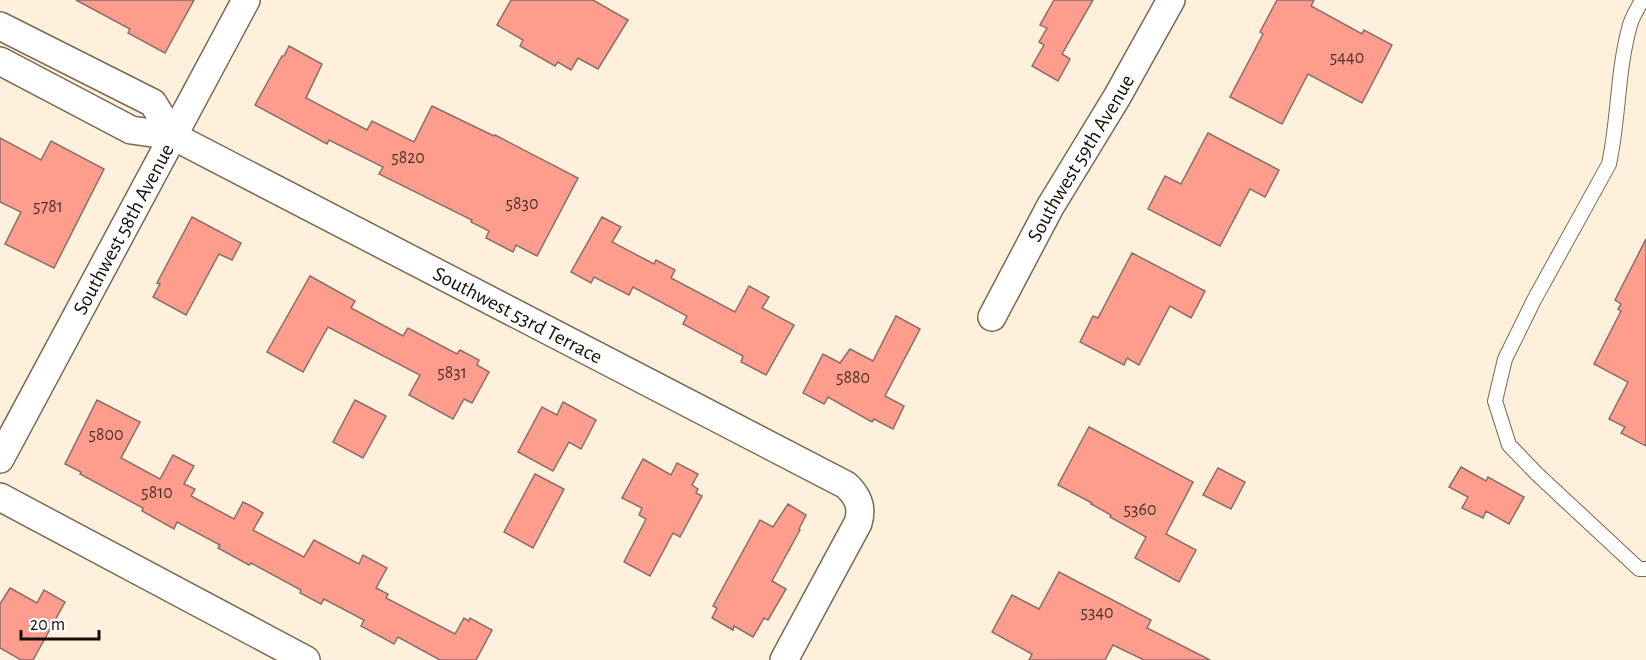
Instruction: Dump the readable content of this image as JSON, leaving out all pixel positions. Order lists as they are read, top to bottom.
{
  "streets": {
    "street": ["Southwest 59th Avenue", "Southwest 58th Avenue", "Southwest 53rd Terrace"]
  },
  "crossings": [
    ["Southwest 58th Avenue", "Southwest 53rd Terrace"]
  ],
  "house_numbers": [
    "5440",
    "5820",
    "5830",
    "5781",
    "5831",
    "5880",
    "5800",
    "5810",
    "5360",
    "5340"
  ],
  "scale_bar": "20 m"
}
